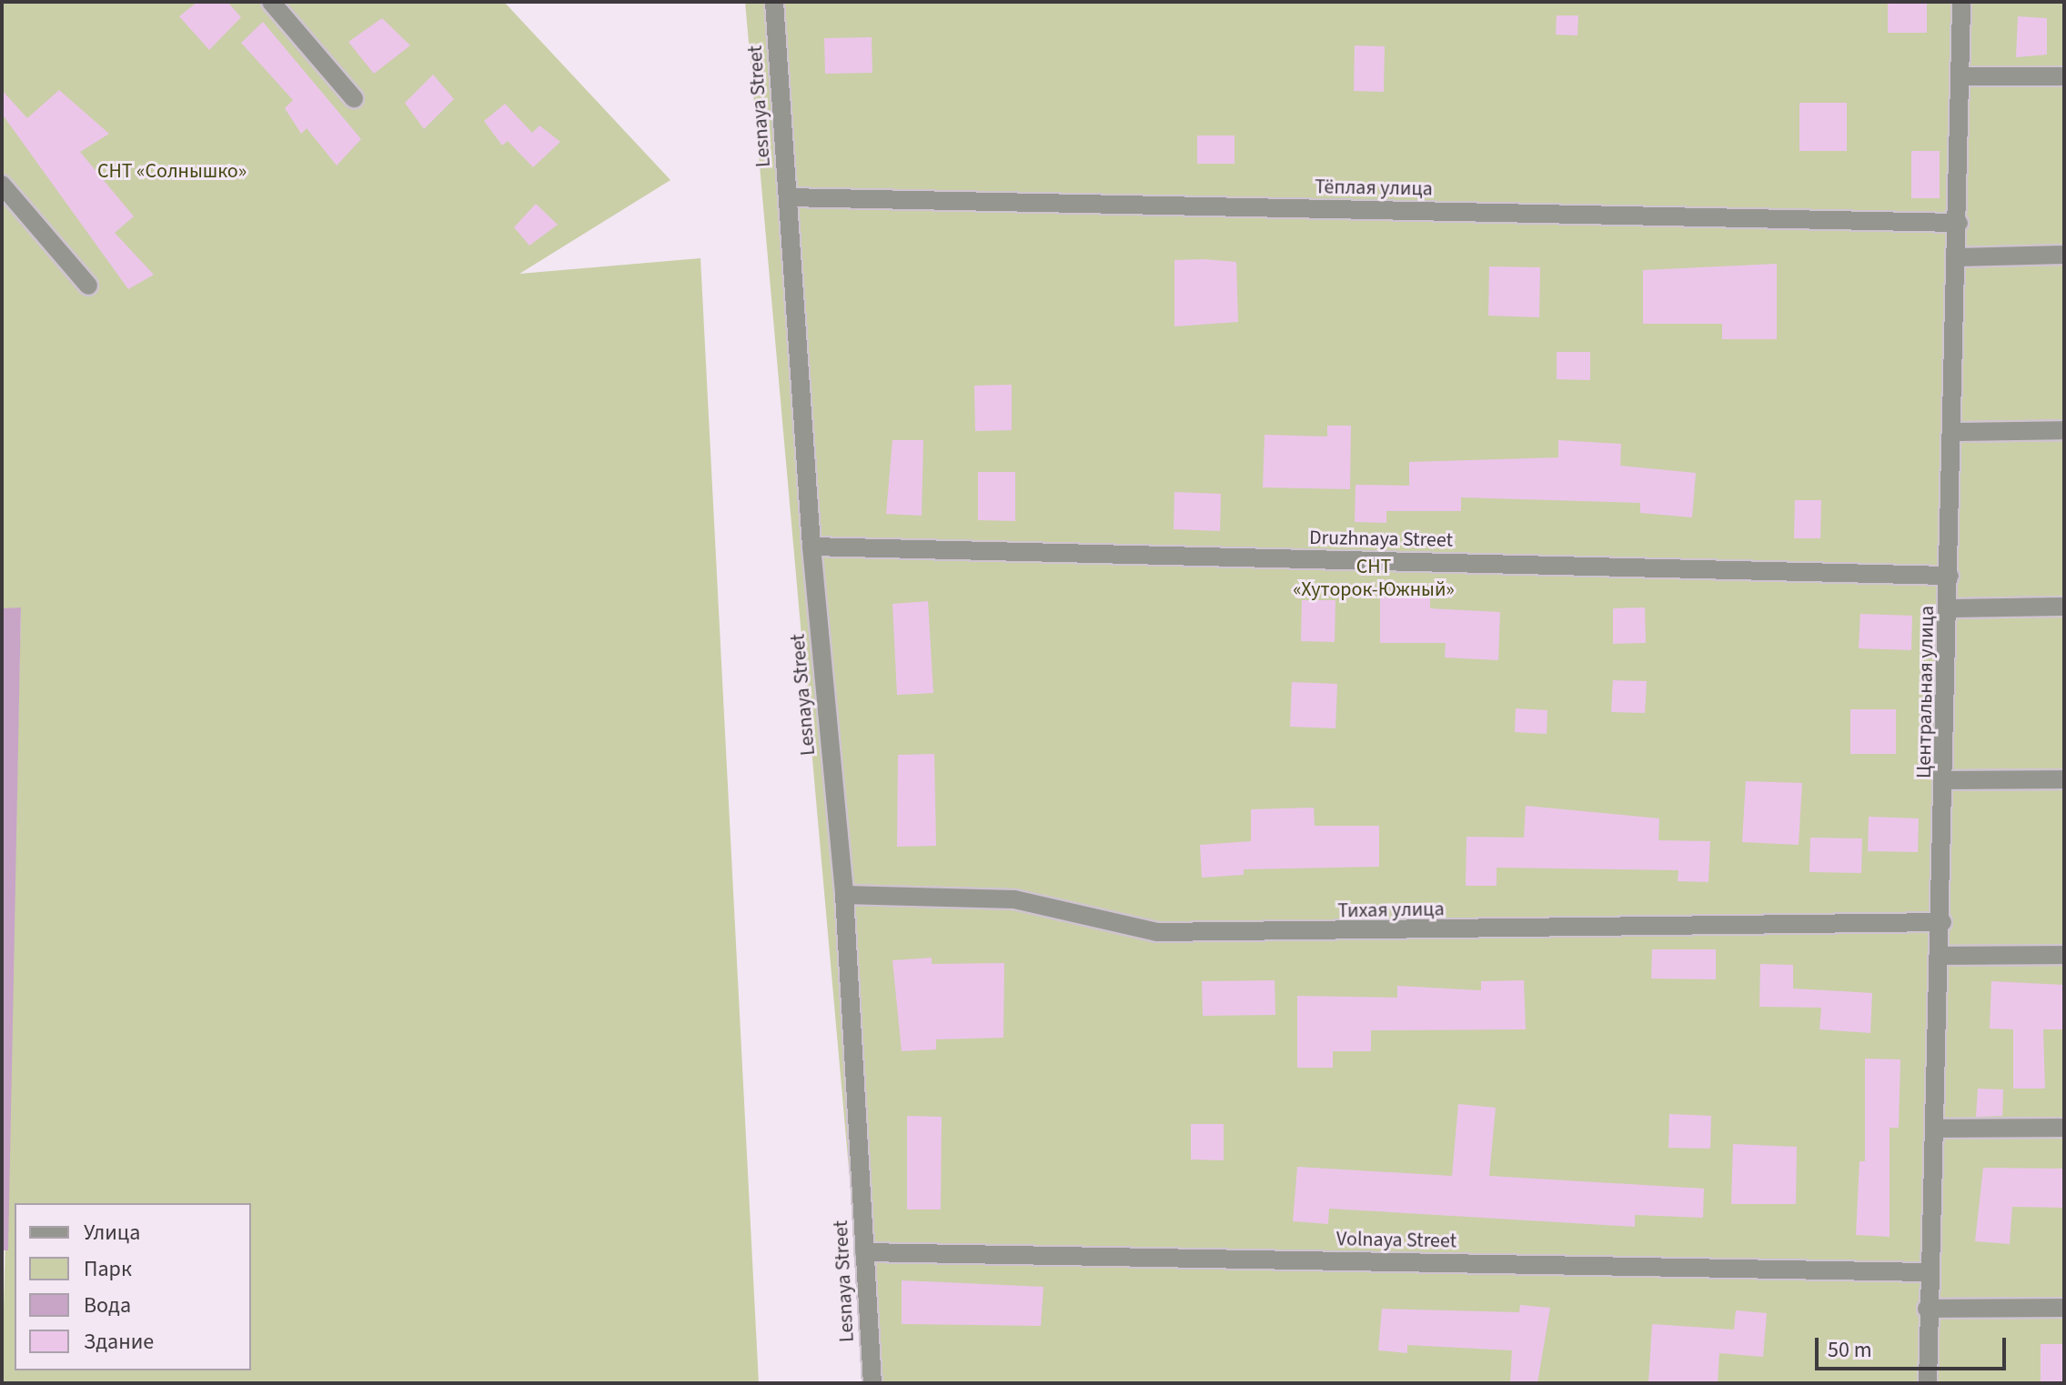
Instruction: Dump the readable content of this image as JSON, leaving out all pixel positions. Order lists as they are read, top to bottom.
{
  "streets": {
    "street": [
      "Lesnaya Street",
      "Тёплая улица",
      "Druzhnaya Street",
      "Центральная улица",
      "Тихая улица",
      "Volnaya Street"
    ]
  },
  "crossings": [
    ["Lesnaya Street", "Тёплая улица"],
    ["Lesnaya Street", "Druzhnaya Street"],
    ["Lesnaya Street", "Тихая улица"],
    ["Lesnaya Street", "Volnaya Street"],
    ["Тёплая улица", "Центральная улица"],
    ["Druzhnaya Street", "Центральная улица"],
    ["Центральная улица", "Тихая улица"],
    ["Центральная улица", "Volnaya Street"]
  ],
  "parks": ["СНТ «Солнышко»", "СНТ «Хуторок-Южный»"],
  "legend": [
    "Улица",
    "Парк",
    "Вода",
    "Здание"
  ],
  "scale_bar": "50 m"
}
